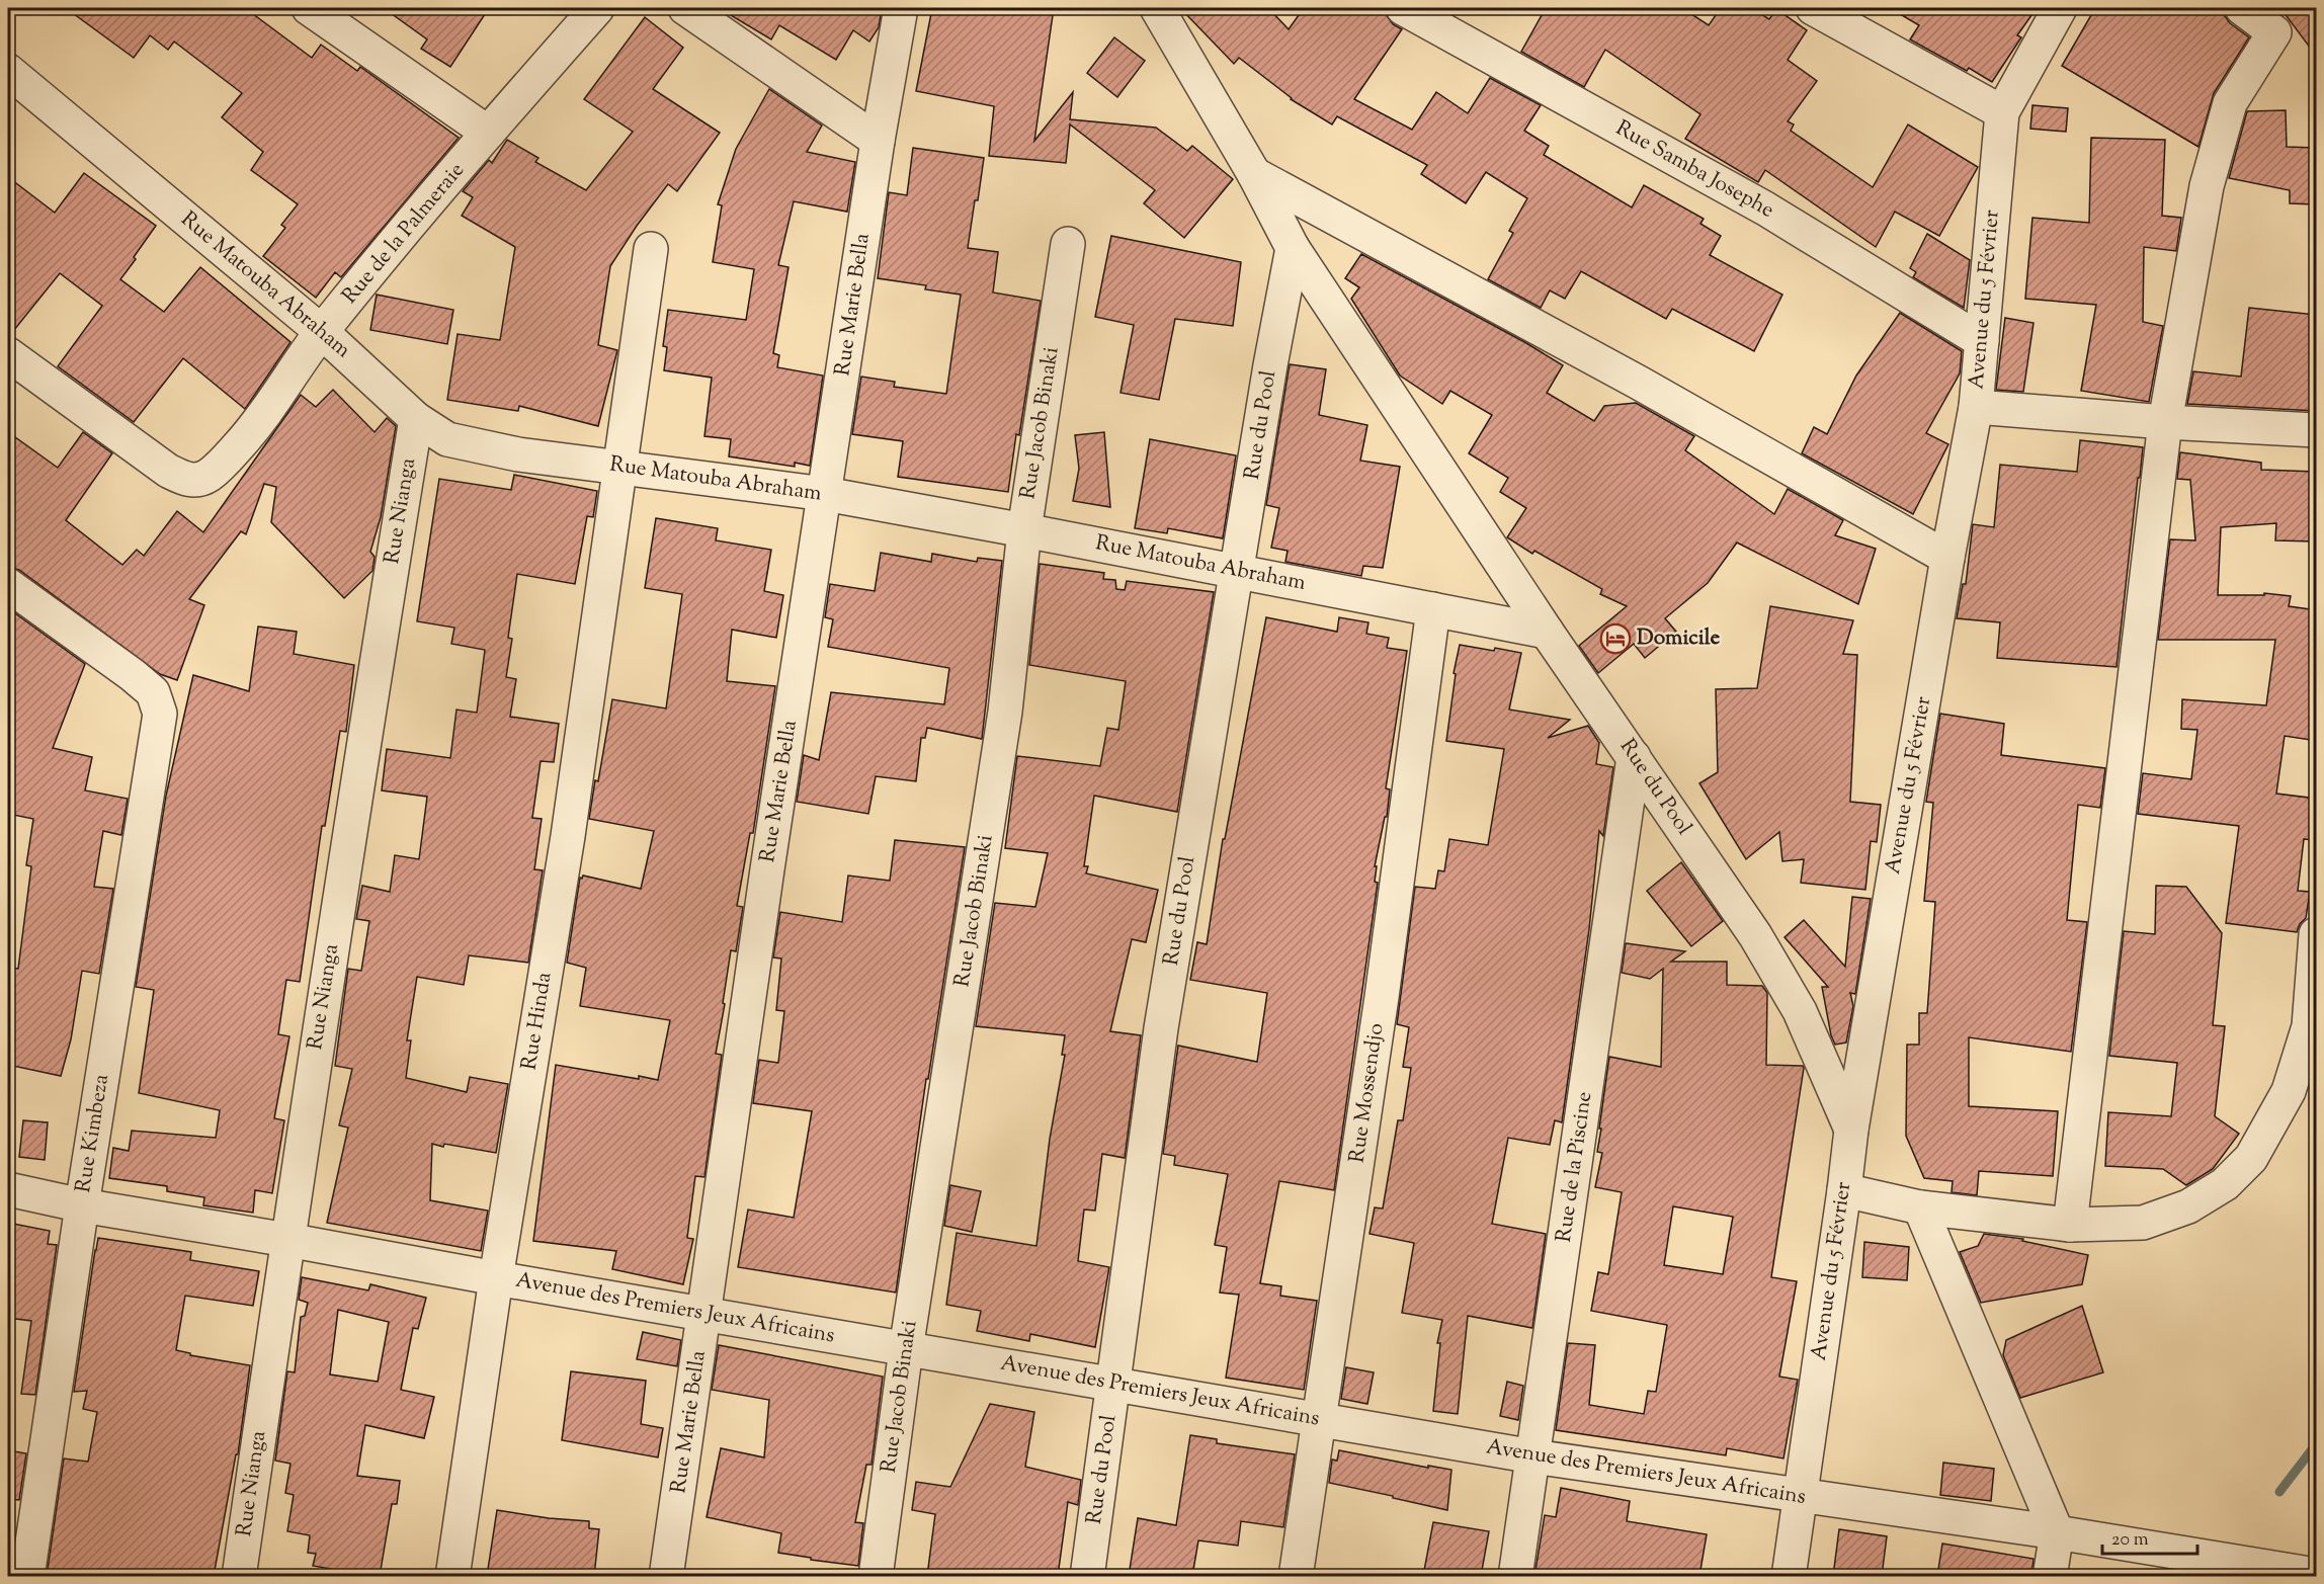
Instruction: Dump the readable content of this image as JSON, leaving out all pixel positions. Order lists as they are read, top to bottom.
{
  "streets": {
    "street": [
      "Rue Samba Josephe",
      "Rue de la Palmeraie",
      "Rue Matouba Abraham",
      "Avenue du 5 Février",
      "Rue Marie Bella",
      "Rue Jacob Binaki",
      "Rue du Pool",
      "Rue Nianga",
      "Rue Hinda",
      "Rue Mossendjo",
      "Rue Kimbeza",
      "Rue de la Piscine",
      "Avenue des Premiers Jeux Africains"
    ]
  },
  "crossings": [
    ["Rue Samba Josephe", "Avenue du 5 Février"],
    ["Rue de la Palmeraie", "Rue Matouba Abraham"],
    ["Rue Matouba Abraham", "Rue Marie Bella"],
    ["Rue Matouba Abraham", "Rue Jacob Binaki"],
    ["Rue Matouba Abraham", "Rue du Pool"],
    ["Rue Matouba Abraham", "Rue Nianga"],
    ["Rue Matouba Abraham", "Rue Hinda"],
    ["Rue Matouba Abraham", "Rue Mossendjo"],
    ["Avenue du 5 Février", "Rue du Pool"],
    ["Avenue du 5 Février", "Avenue des Premiers Jeux Africains"],
    ["Rue Marie Bella", "Avenue des Premiers Jeux Africains"],
    ["Rue Jacob Binaki", "Avenue des Premiers Jeux Africains"],
    ["Rue du Pool", "Rue de la Piscine"],
    ["Rue du Pool", "Avenue des Premiers Jeux Africains"],
    ["Rue Nianga", "Avenue des Premiers Jeux Africains"],
    ["Rue Hinda", "Avenue des Premiers Jeux Africains"],
    ["Rue Mossendjo", "Avenue des Premiers Jeux Africains"],
    ["Rue Kimbeza", "Avenue des Premiers Jeux Africains"],
    ["Rue de la Piscine", "Avenue des Premiers Jeux Africains"]
  ],
  "places": {
    "hotel": ["Domicile"]
  },
  "scale_bar": "20 m"
}
